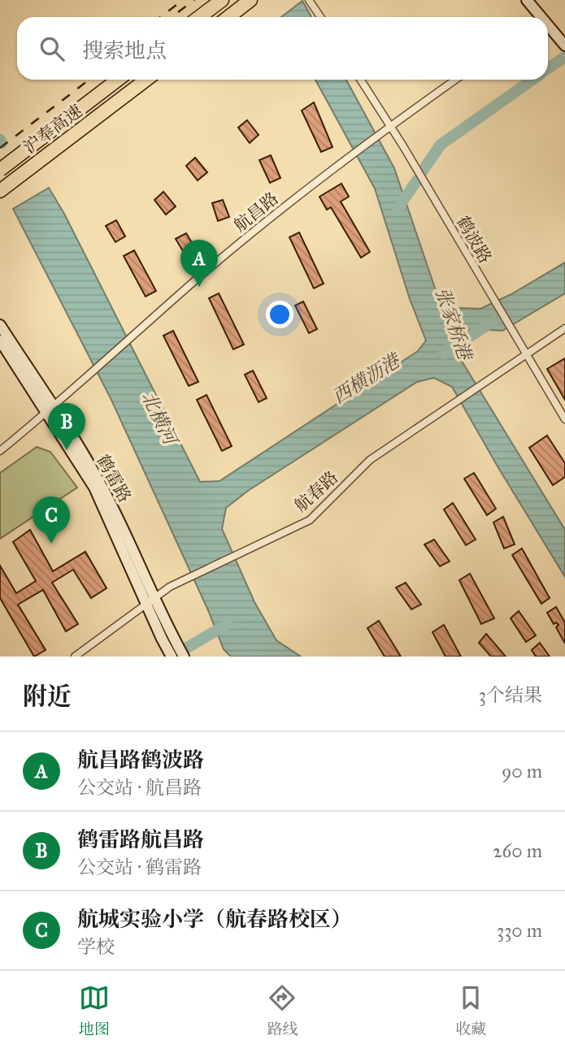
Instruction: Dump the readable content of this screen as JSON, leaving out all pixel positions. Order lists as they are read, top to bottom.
{
  "streets": {
    "highway": ["沪奉高速"],
    "street": [
      "航昌路",
      "鹤波路",
      "鹤雷路",
      "航春路"
    ]
  },
  "crossings": [
    ["航昌路", "鹤波路"],
    ["航昌路", "鹤雷路"],
    ["鹤波路", "航春路"],
    ["鹤雷路", "航春路"]
  ],
  "water": ["张家桥港", "西横沥港", "北横河"],
  "page": {
    "search": "搜索地点",
    "pins": ["A", "B", "C"],
    "heading": ["附近", "3个结果"],
    "list": [
      {
        "mark": "A",
        "name": "航昌路鹤波路",
        "note": "公交站 · 航昌路",
        "value": "90 m"
      },
      {
        "mark": "B",
        "name": "鹤雷路航昌路",
        "note": "公交站 · 鹤雷路",
        "value": "260 m"
      },
      {
        "mark": "C",
        "name": "航城实验小学（航春路校区）",
        "note": "学校",
        "value": "330 m"
      }
    ],
    "nav": ["地图", "路线", "收藏"]
  }
}
